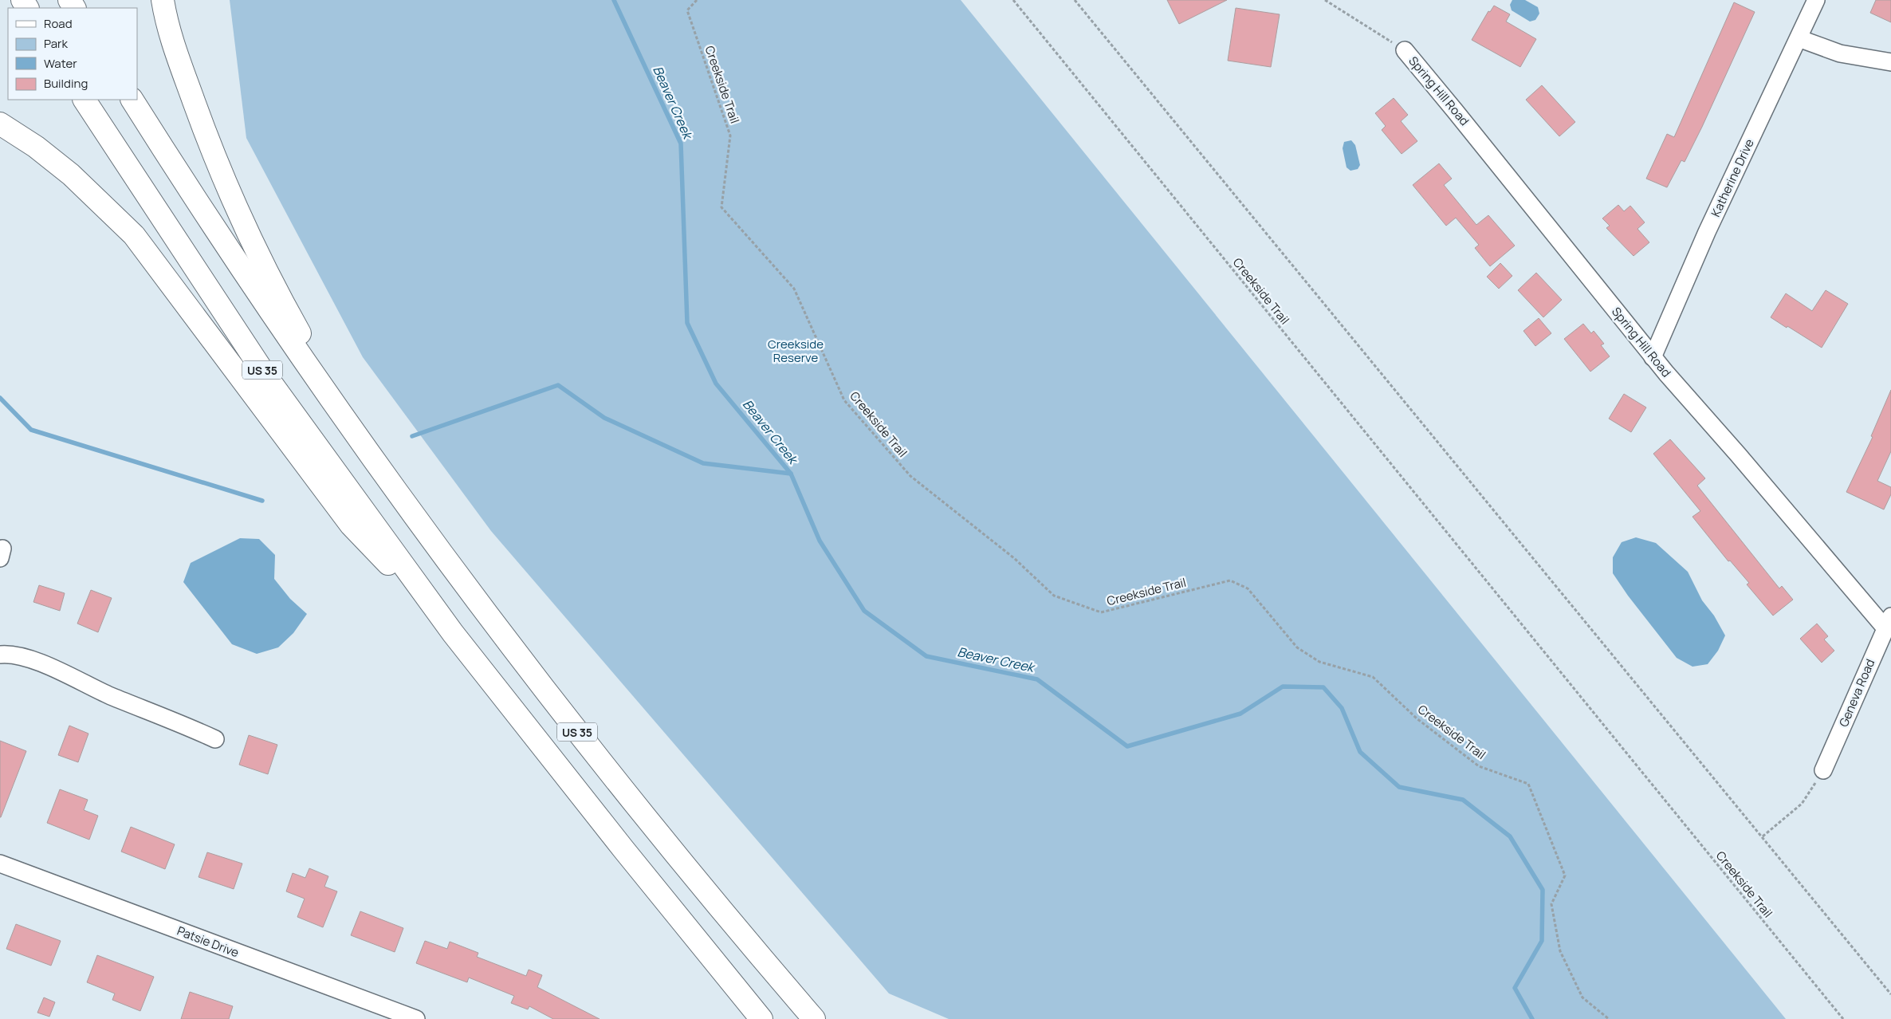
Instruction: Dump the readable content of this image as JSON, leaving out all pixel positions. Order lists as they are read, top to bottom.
{
  "streets": {
    "highway": ["US 35"],
    "street": [
      "Spring Hill Road",
      "Katherine Drive",
      "Geneva Road",
      "Patsie Drive"
    ],
    "path": ["Creekside Trail"]
  },
  "crossings": [
    ["Spring Hill Road", "Katherine Drive"],
    ["Spring Hill Road", "Geneva Road"]
  ],
  "water": ["Beaver Creek"],
  "parks": ["Creekside Reserve"],
  "legend": [
    "Road",
    "Park",
    "Water",
    "Building"
  ]
}
